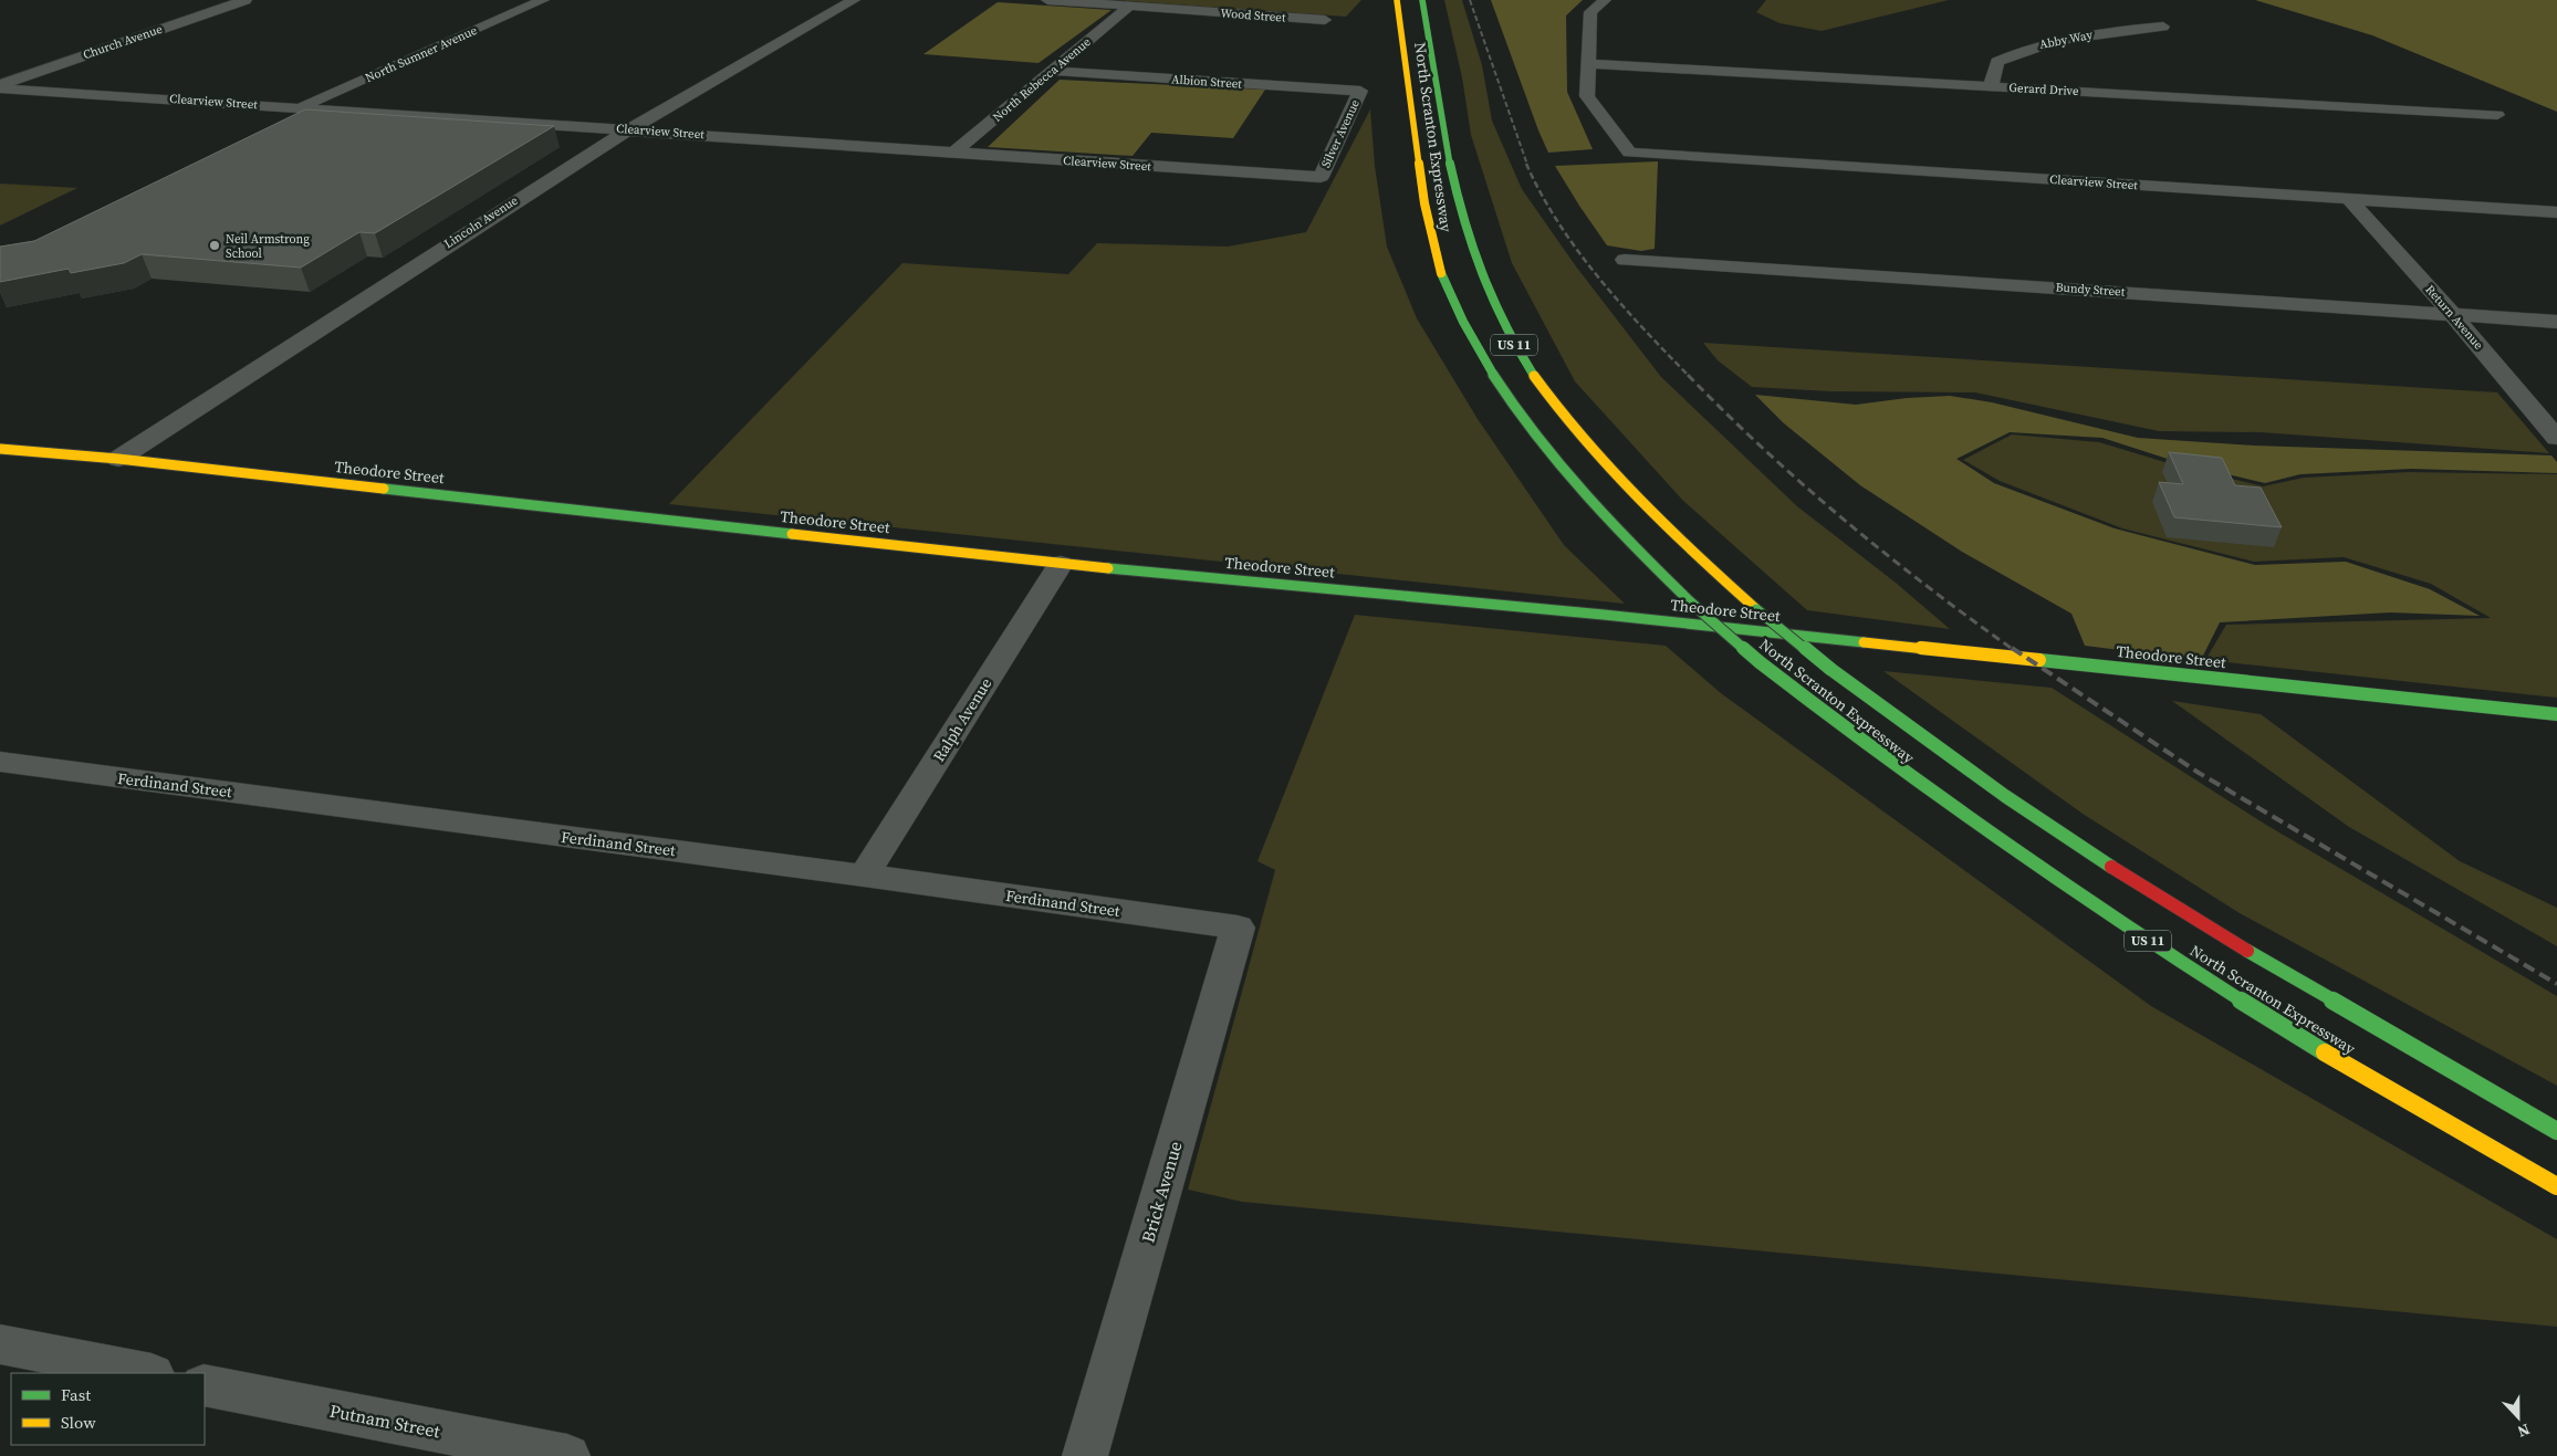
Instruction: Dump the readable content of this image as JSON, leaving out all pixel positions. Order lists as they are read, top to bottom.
{
  "streets": {
    "main road": ["North Scranton Expressway", "US 11", "Theodore Street"],
    "street": [
      "Wood Street",
      "Abby Way",
      "Church Avenue",
      "North Sumner Avenue",
      "North Rebecca Avenue",
      "Albion Street",
      "Gerard Drive",
      "Clearview Street",
      "Silver Avenue",
      "Lincoln Avenue",
      "Bundy Street",
      "Return Avenue",
      "Ralph Avenue",
      "Ferdinand Street",
      "Brick Avenue",
      "Putnam Street"
    ]
  },
  "crossings": [
    ["Wood Street", "North Rebecca Avenue"],
    ["Abby Way", "Gerard Drive"],
    ["Church Avenue", "Clearview Street"],
    ["North Sumner Avenue", "Clearview Street"],
    ["North Rebecca Avenue", "Albion Street"],
    ["North Rebecca Avenue", "Clearview Street"],
    ["Albion Street", "Silver Avenue"],
    ["Gerard Drive", "Clearview Street"],
    ["Clearview Street", "Silver Avenue"],
    ["Clearview Street", "Lincoln Avenue"],
    ["Clearview Street", "Return Avenue"],
    ["Lincoln Avenue", "Theodore Street"],
    ["Bundy Street", "Return Avenue"],
    ["Theodore Street", "Ralph Avenue"],
    ["Ralph Avenue", "Ferdinand Street"],
    ["Ferdinand Street", "Brick Avenue"]
  ],
  "places": ["Neil Armstrong School"],
  "legend": ["Fast", "Slow"],
  "north": "bottom"
}
